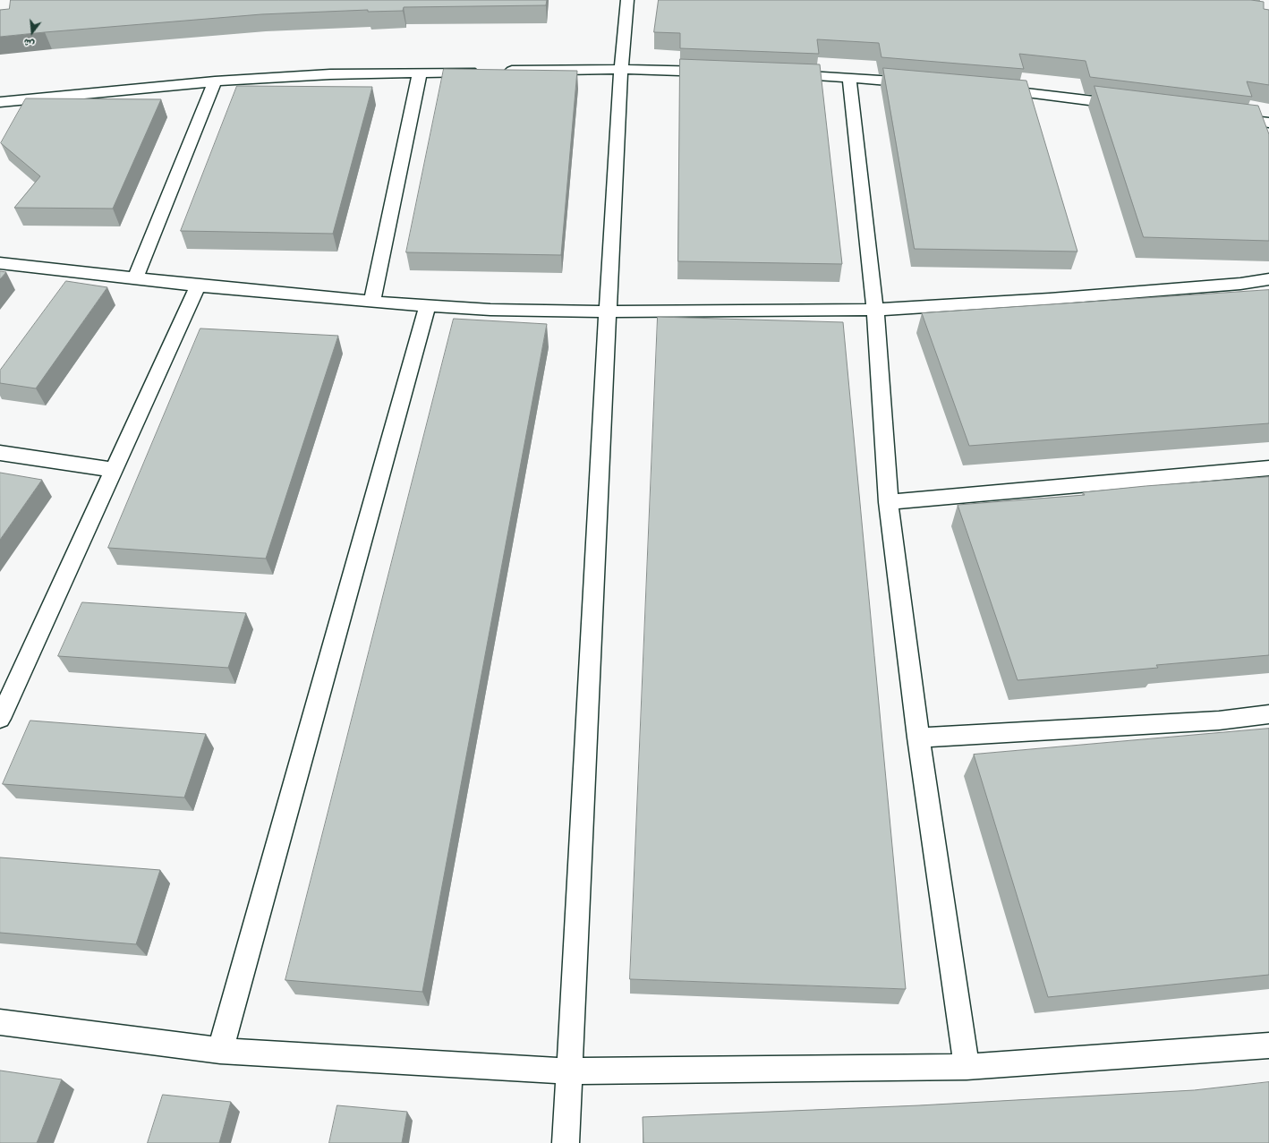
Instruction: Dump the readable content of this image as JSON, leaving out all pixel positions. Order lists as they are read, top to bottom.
{
  "north": "bottom"
}
